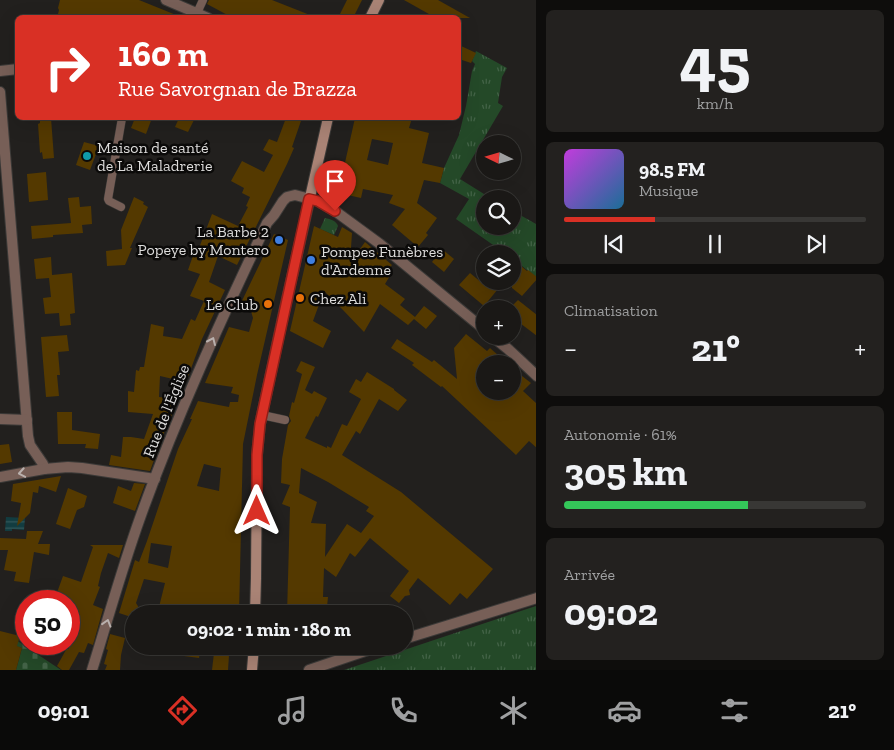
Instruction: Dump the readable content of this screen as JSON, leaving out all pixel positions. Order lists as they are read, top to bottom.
{
  "streets": {
    "street": ["Rue de l'Église"]
  },
  "one_way": ["Rue de l'Église"],
  "places": [
    "Maison de santé de La Maladrerie",
    "La Barbe 2 Popeye by Montero",
    "Pompes Funèbres d'Ardenne",
    "Chez Ali",
    "Le Club"
  ],
  "north": "left",
  "page": {
    "tile": [
      ["45", "km/h"],
      "Climatisation",
      ["Autonomie · 61%", "305 km"],
      ["Arrivée", "09:02"]
    ],
    "turn": ["160 m", "Rue Savorgnan de Brazza"],
    "map_buttons": ["+", "−"],
    "song": ["98.5 FM", "Musique"],
    "heat": ["−", "21°", "+"],
    "limit": "50",
    "trip": "09:02 · 1 min · 180 m",
    "tabs": ["09:01", "21°"]
  }
}
